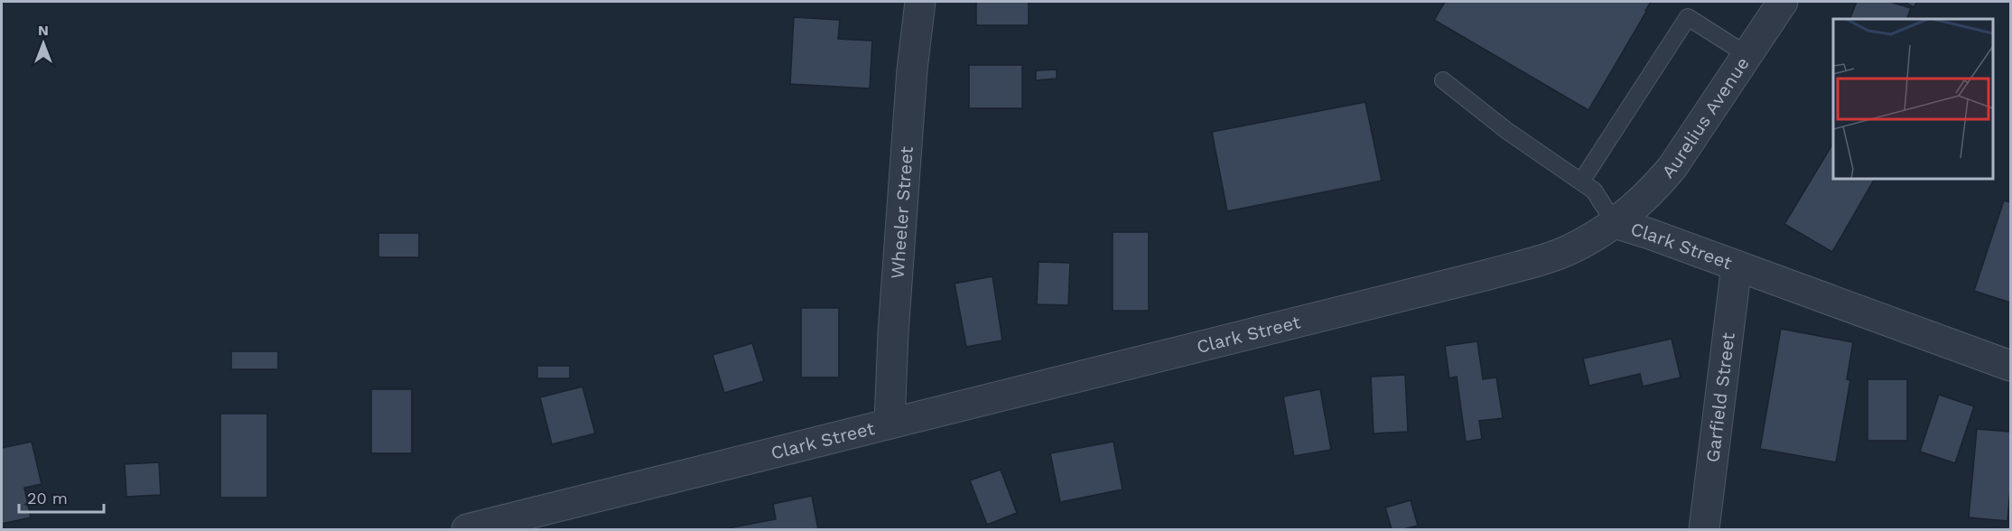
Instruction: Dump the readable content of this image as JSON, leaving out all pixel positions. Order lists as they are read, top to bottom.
{
  "streets": {
    "street": [
      "Aurelius Avenue",
      "Wheeler Street",
      "Clark Street",
      "Garfield Street"
    ]
  },
  "crossings": [
    ["Aurelius Avenue", "Clark Street"],
    ["Wheeler Street", "Clark Street"],
    ["Clark Street", "Garfield Street"]
  ],
  "scale_bar": "20 m",
  "north": "top"
}
